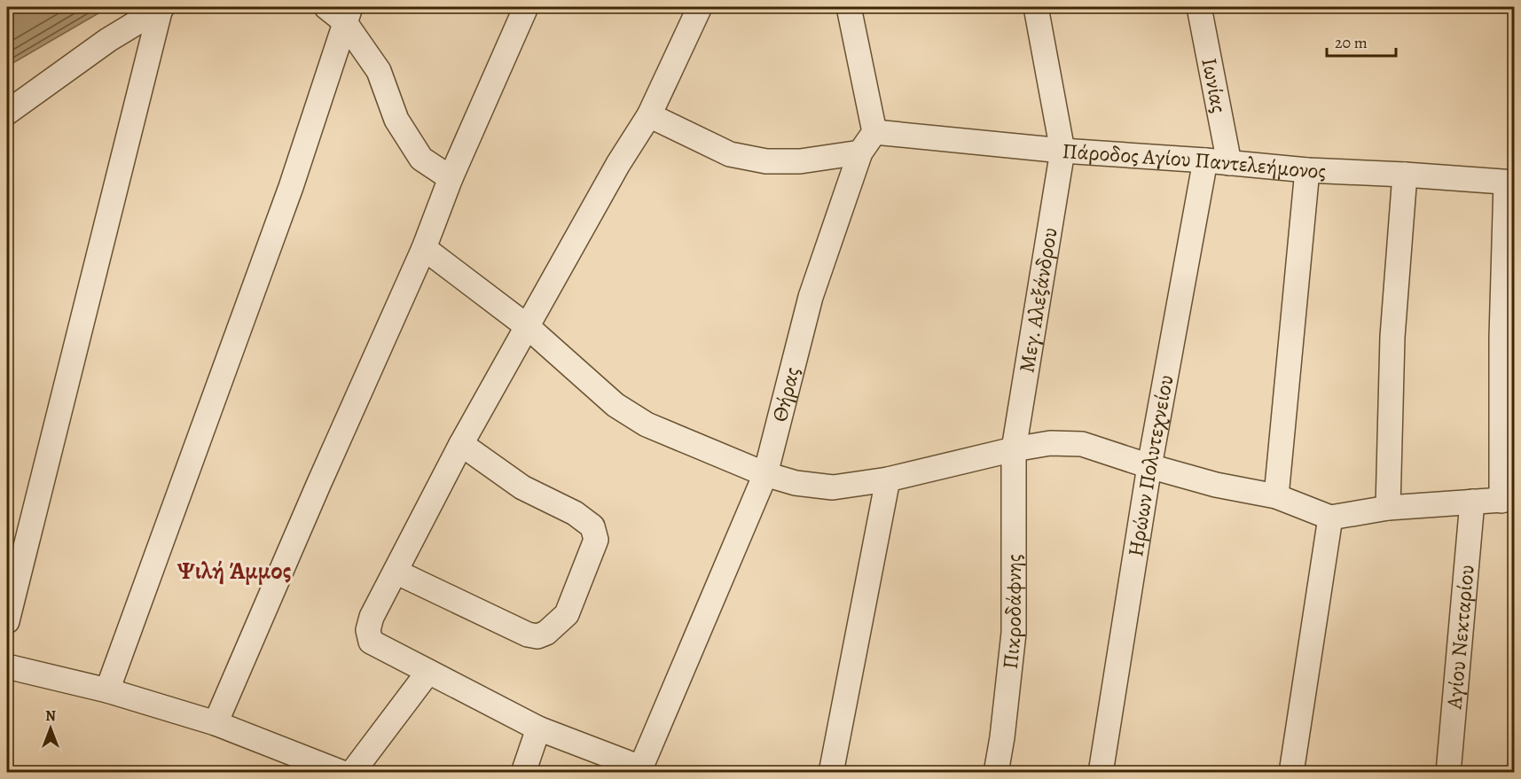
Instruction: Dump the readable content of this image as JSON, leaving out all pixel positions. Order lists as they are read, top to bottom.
{
  "streets": {
    "street": [
      "Ιωνίας",
      "Πάροδος Αγίου Παντελεήμονος",
      "Μεγ. Αλεξάνδρου",
      "Θήρας",
      "Ηρώων Πολυτεχνείου",
      "Πικροδάφνης",
      "Αγίου Νεκταρίου"
    ]
  },
  "crossings": [
    ["Ιωνίας", "Πάροδος Αγίου Παντελεήμονος"],
    ["Πάροδος Αγίου Παντελεήμονος", "Μεγ. Αλεξάνδρου"],
    ["Πάροδος Αγίου Παντελεήμονος", "Θήρας"],
    ["Πάροδος Αγίου Παντελεήμονος", "Ηρώων Πολυτεχνείου"],
    ["Μεγ. Αλεξάνδρου", "Πικροδάφνης"]
  ],
  "districts": ["Ψιλή Άμμος"],
  "scale_bar": "20 m",
  "north": "top"
}
